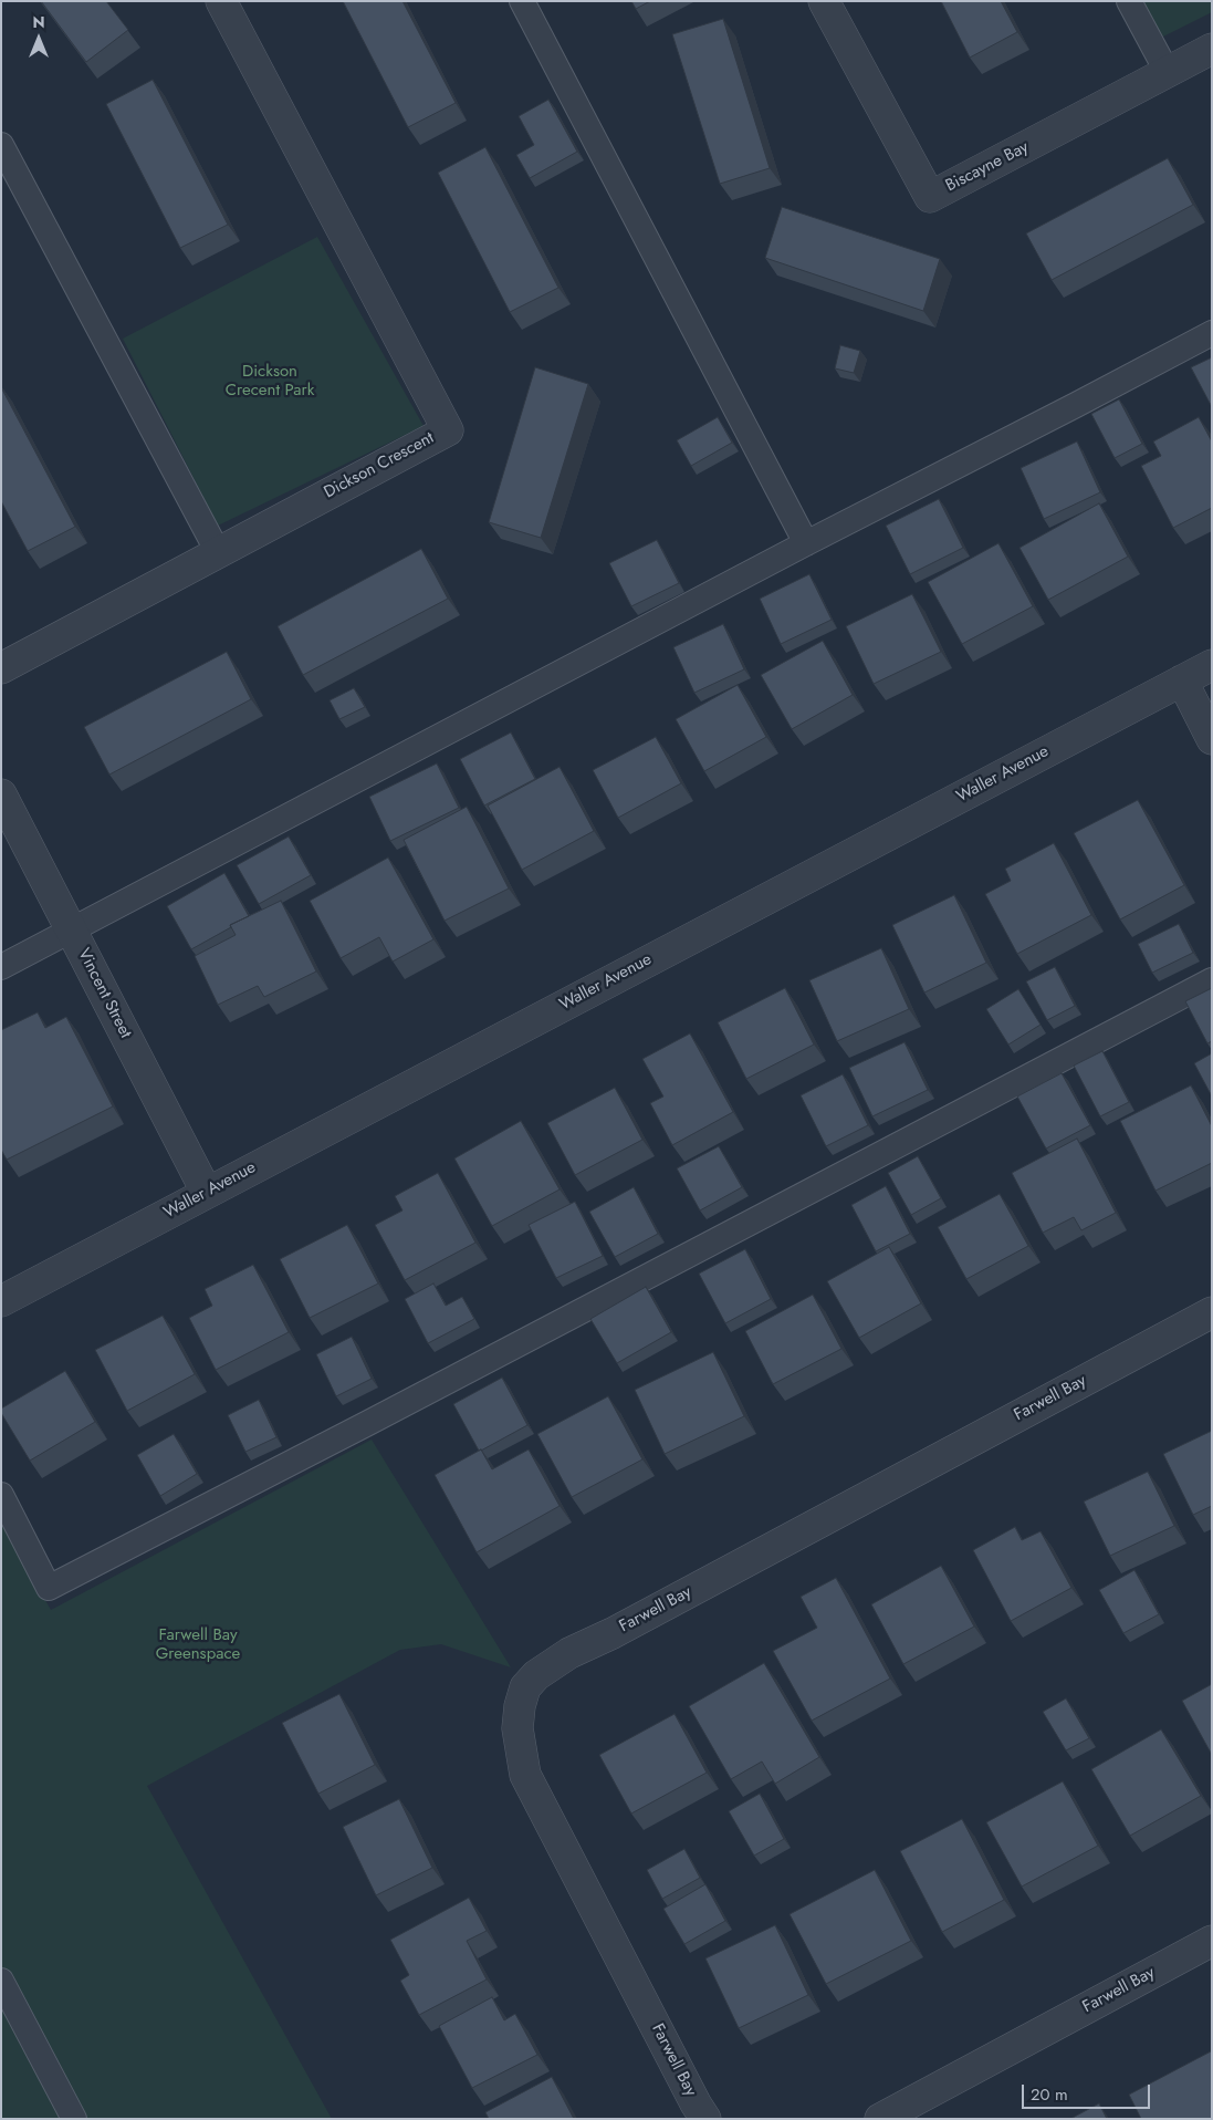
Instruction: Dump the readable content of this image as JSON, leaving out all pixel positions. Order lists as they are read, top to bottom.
{
  "streets": {
    "street": [
      "Biscayne Bay",
      "Dickson Crescent",
      "Waller Avenue",
      "Vincent Street",
      "Farwell Bay"
    ]
  },
  "crossings": [
    ["Waller Avenue", "Vincent Street"]
  ],
  "parks": ["Dickson Crecent Park", "Farwell Bay Greenspace"],
  "scale_bar": "20 m",
  "north": "top"
}
